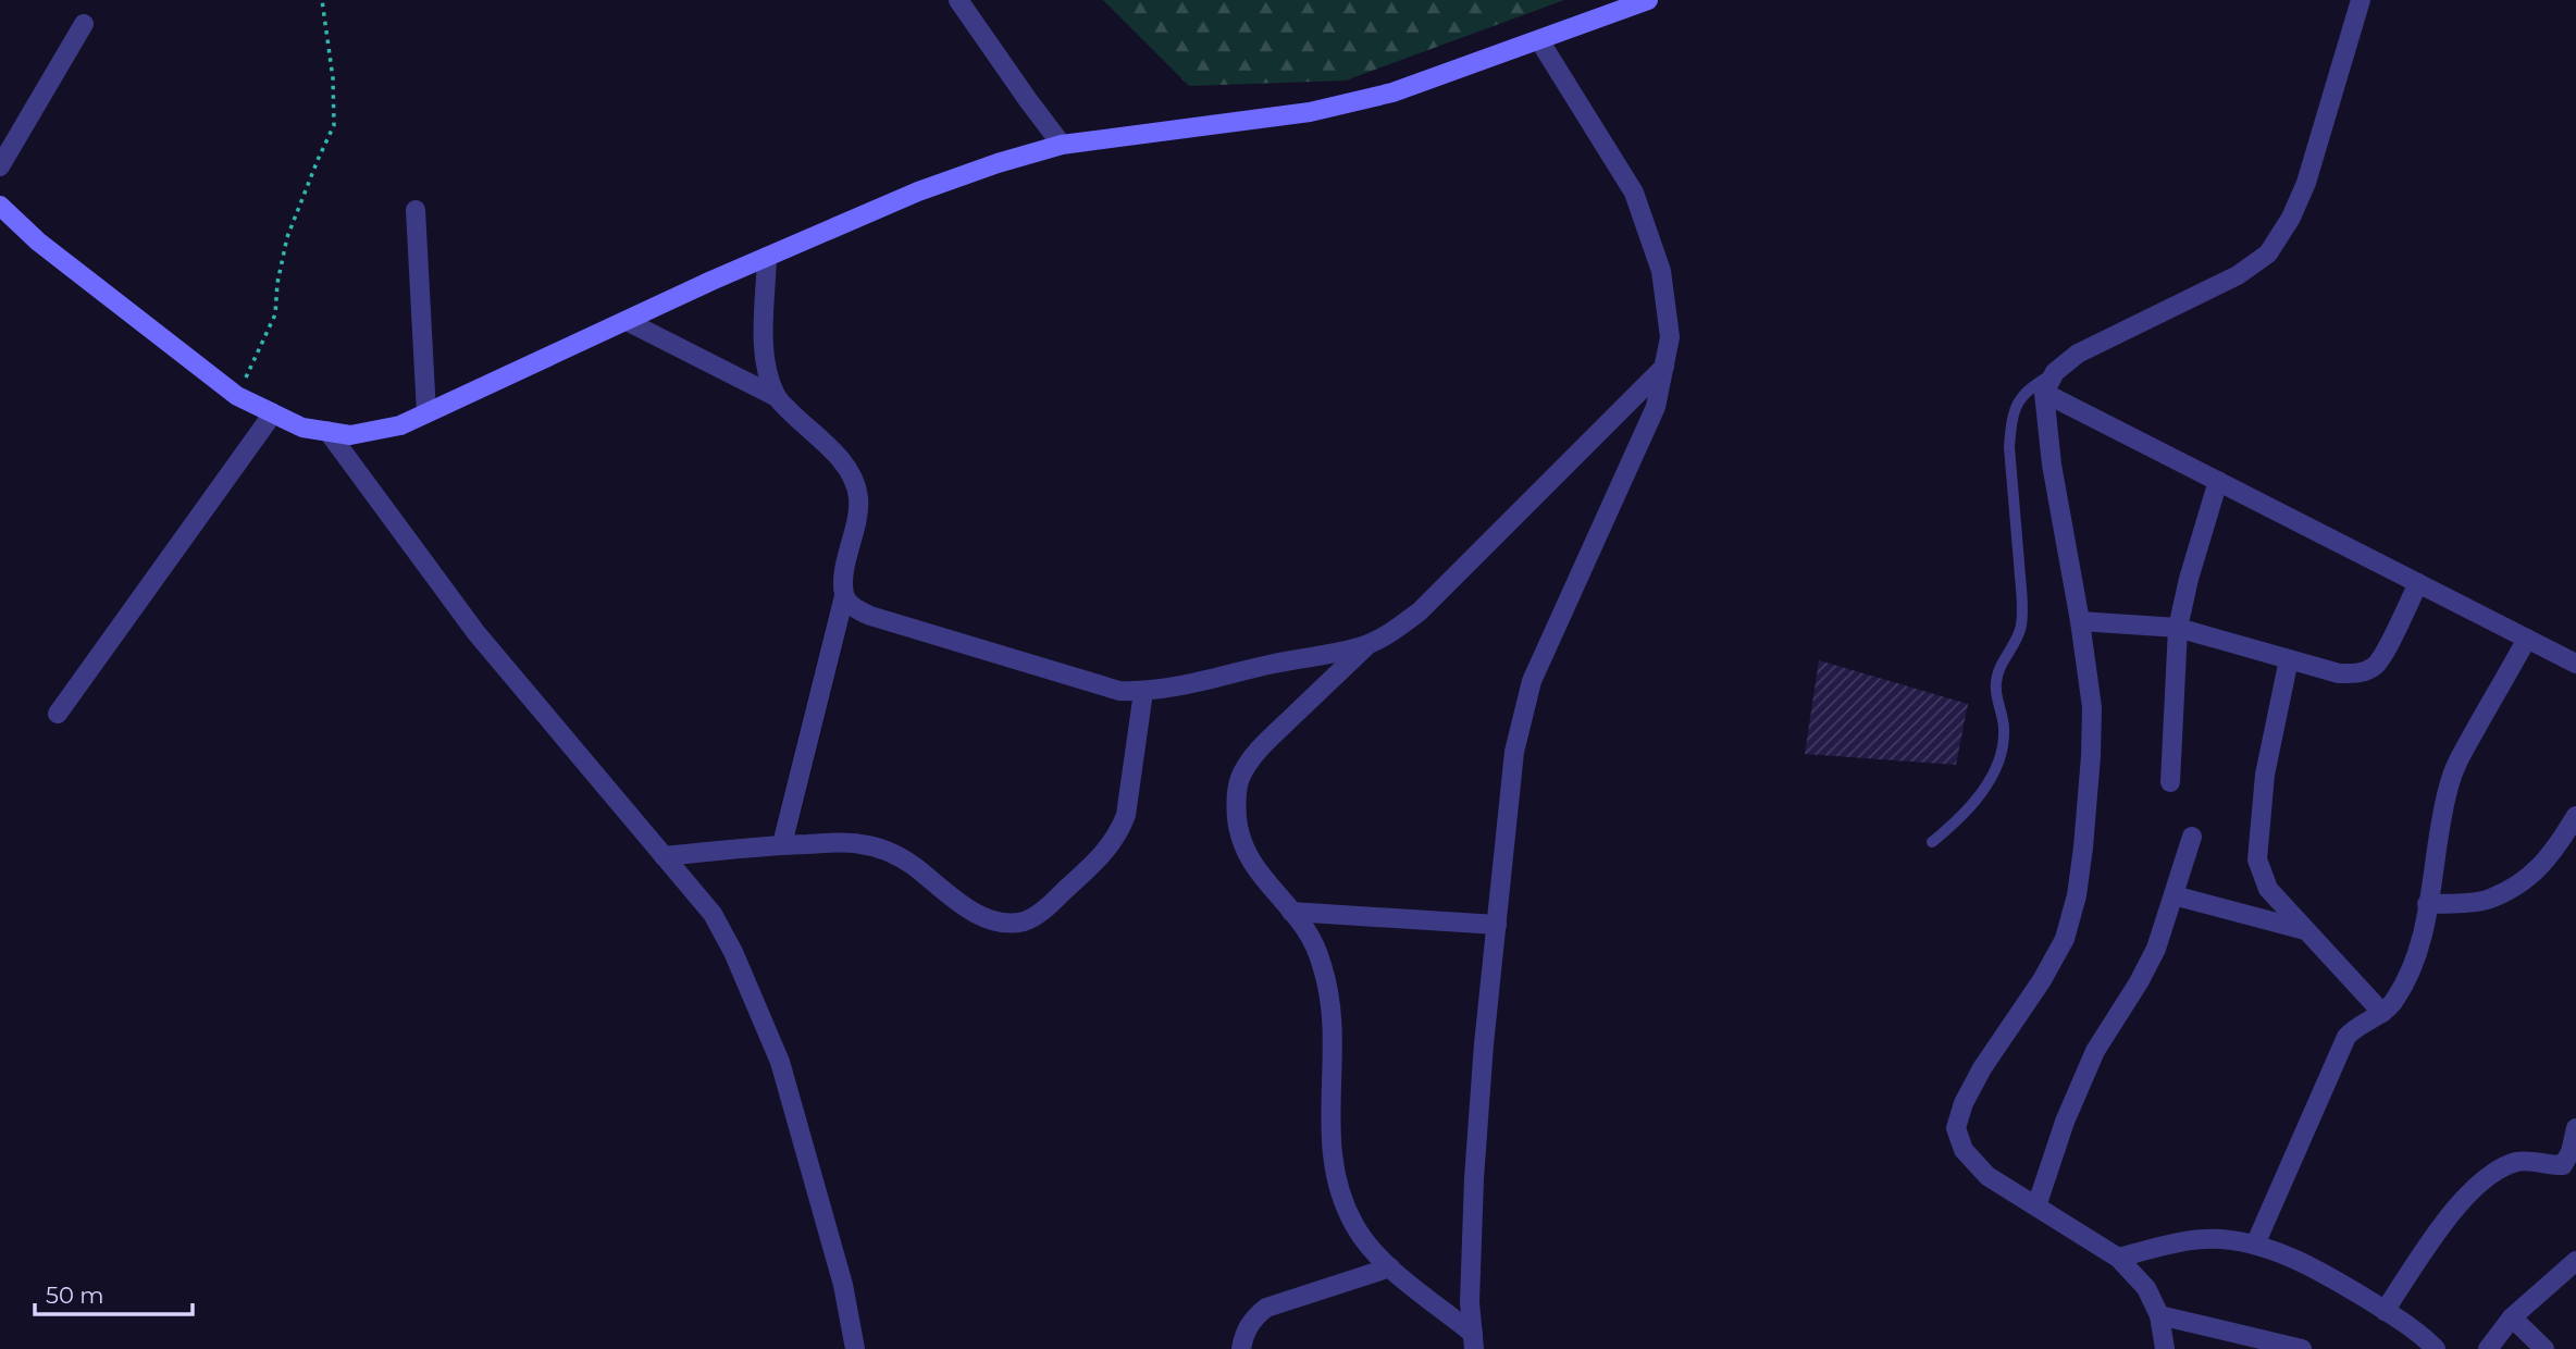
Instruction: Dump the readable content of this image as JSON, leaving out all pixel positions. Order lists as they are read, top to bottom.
{
  "scale_bar": "50 m"
}
